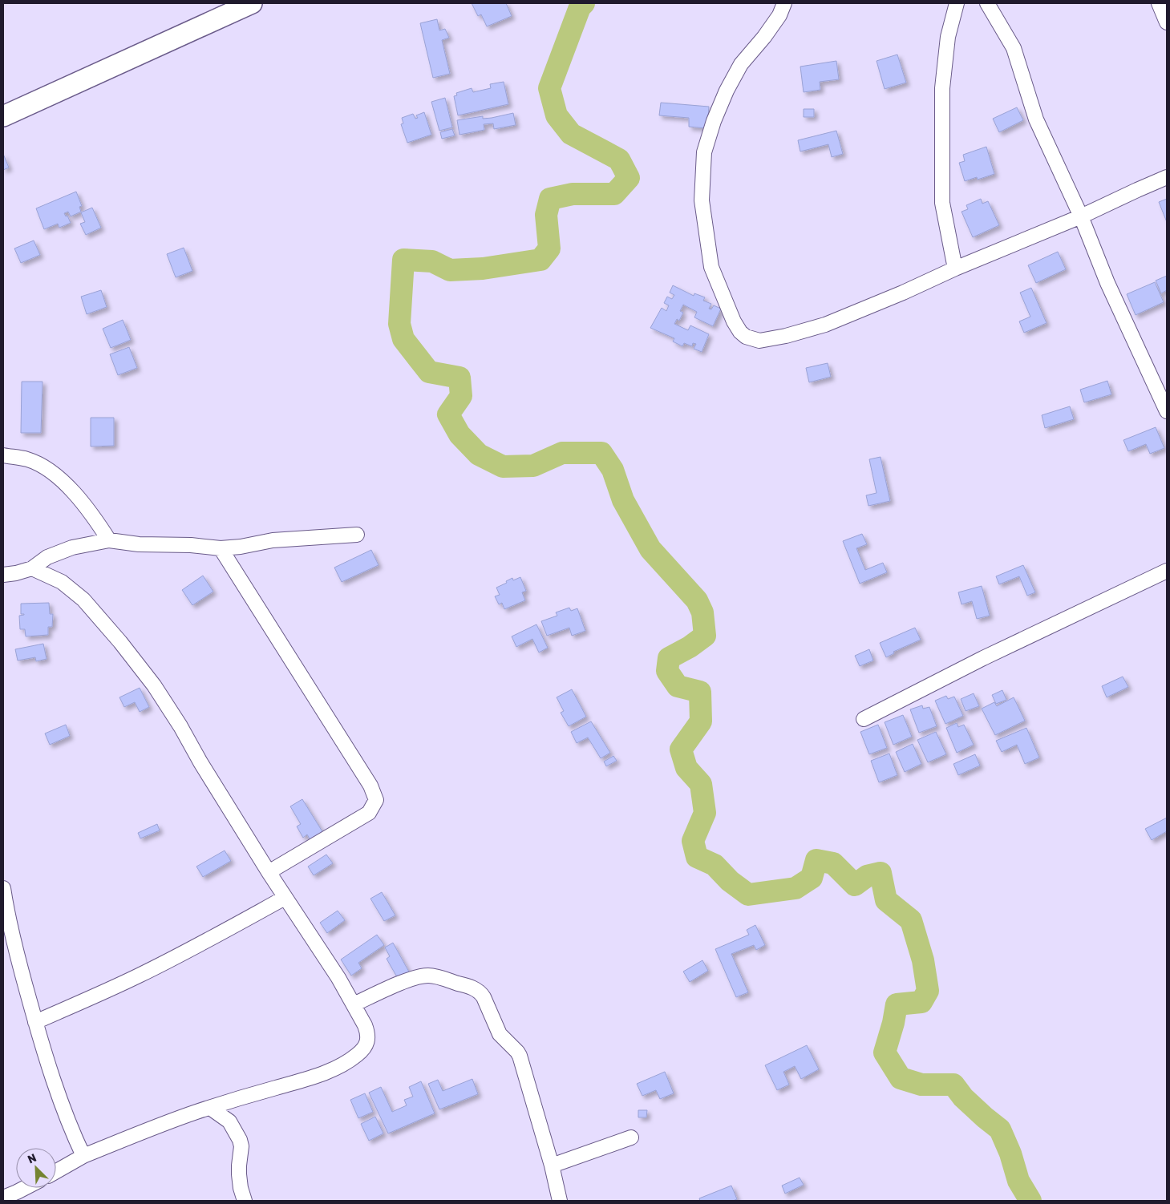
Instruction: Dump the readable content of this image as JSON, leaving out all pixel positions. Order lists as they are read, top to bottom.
{
  "north": "top left"
}
